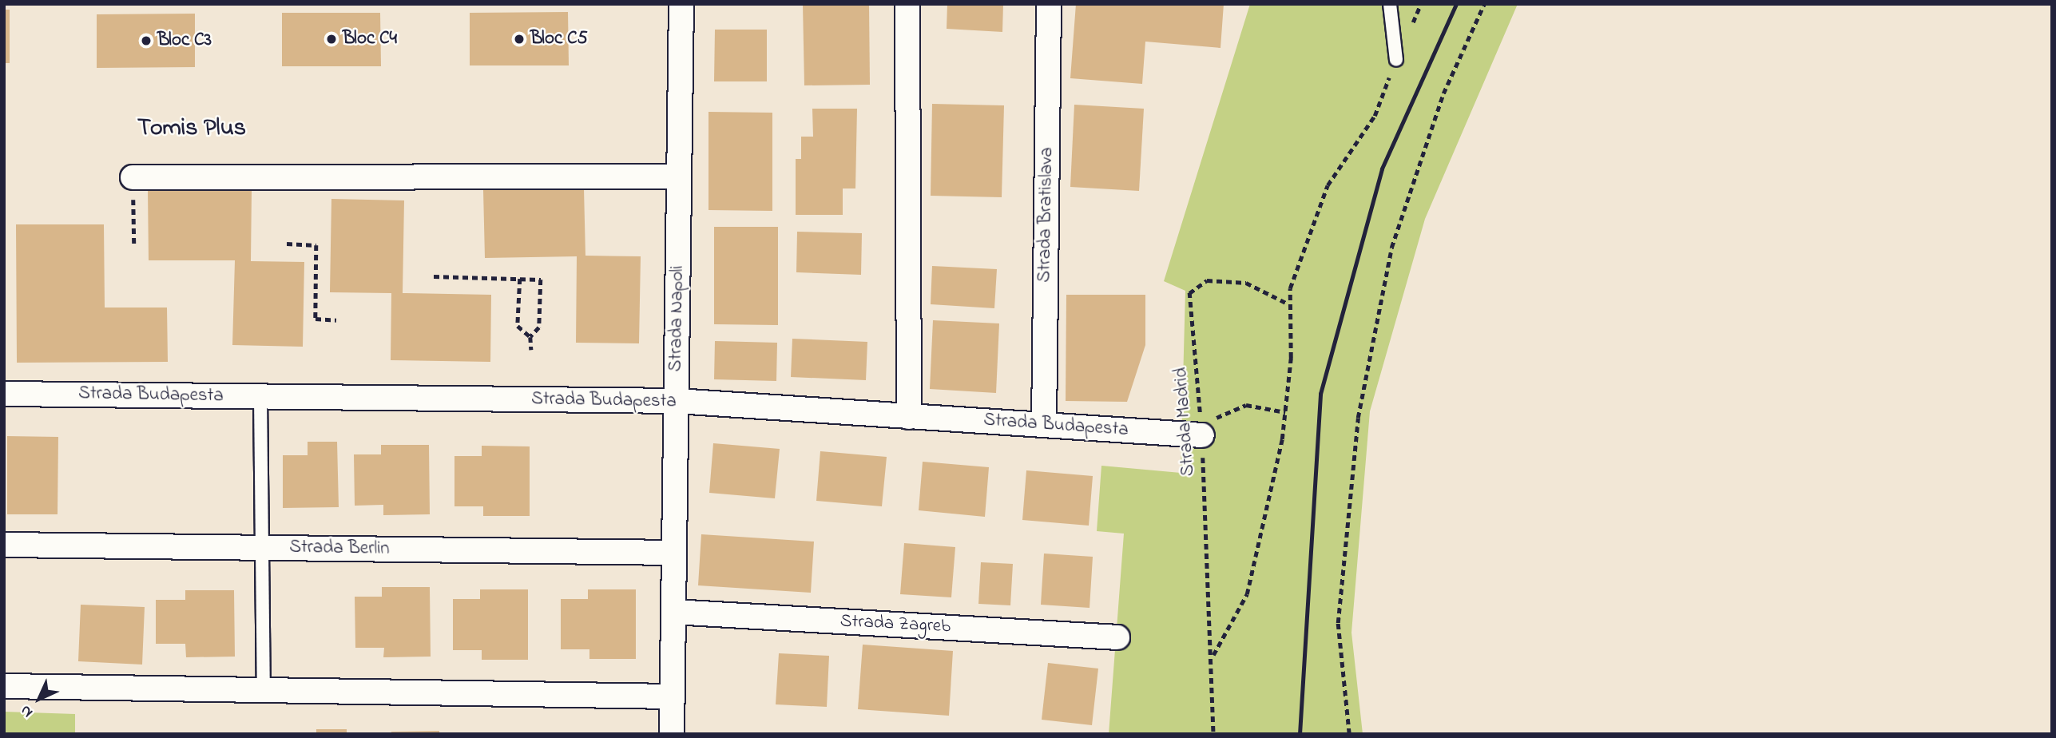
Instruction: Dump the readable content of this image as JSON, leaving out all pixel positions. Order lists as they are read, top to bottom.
{
  "streets": {
    "street": [
      "Strada Bratislava",
      "Strada Napoli",
      "Strada Budapesta",
      "Strada Berlin",
      "Strada Zagreb"
    ],
    "path": ["Strada Madrid"]
  },
  "crossings": [
    ["Strada Bratislava", "Strada Budapesta"],
    ["Strada Napoli", "Strada Budapesta"],
    ["Strada Napoli", "Strada Berlin"],
    ["Strada Napoli", "Strada Zagreb"],
    ["Strada Budapesta", "Strada Madrid"]
  ],
  "districts": ["Tomis Plus"],
  "places": ["Bloc C4", "Bloc C5", "Bloc C3"],
  "north": "bottom left"
}
